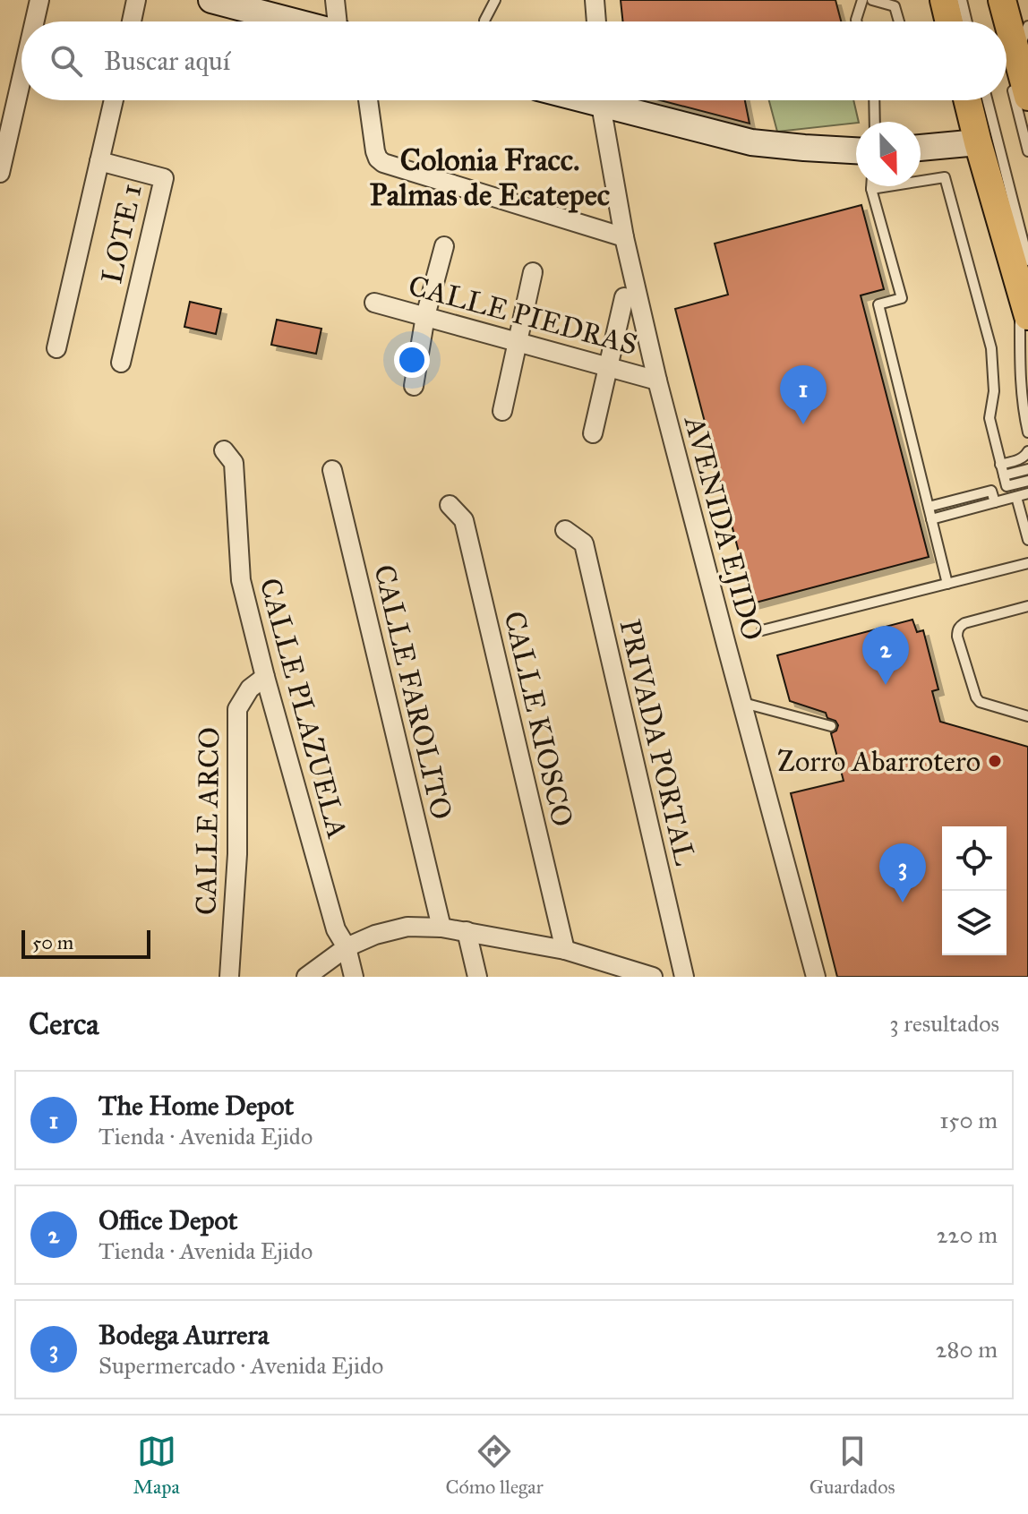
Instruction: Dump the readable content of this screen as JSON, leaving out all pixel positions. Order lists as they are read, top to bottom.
{
  "streets": {
    "street": [
      "LOTE 1",
      "CALLE PIEDRAS",
      "AVENIDA EJIDO",
      "CALLE FAROLITO",
      "CALLE PLAZUELA",
      "CALLE KIOSCO",
      "PRIVADA PORTAL",
      "CALLE ARCO"
    ]
  },
  "crossings": [
    ["CALLE PIEDRAS", "AVENIDA EJIDO"],
    ["CALLE PLAZUELA", "CALLE ARCO"]
  ],
  "districts": ["Colonia Fracc. Palmas de Ecatepec"],
  "places": ["Zorro Abarrotero"],
  "scale_bar": "50 m",
  "north": "bottom",
  "page": {
    "search": "Buscar aquí",
    "pins": ["1", "2", "3"],
    "scale": "50 m",
    "heading": ["Cerca", "3 resultados"],
    "list": [
      {
        "mark": "1",
        "name": "The Home Depot",
        "note": "Tienda · Avenida Ejido",
        "value": "150 m"
      },
      {
        "mark": "2",
        "name": "Office Depot",
        "note": "Tienda · Avenida Ejido",
        "value": "220 m"
      },
      {
        "mark": "3",
        "name": "Bodega Aurrera",
        "note": "Supermercado · Avenida Ejido",
        "value": "280 m"
      }
    ],
    "nav": ["Mapa", "Cómo llegar", "Guardados"]
  }
}
